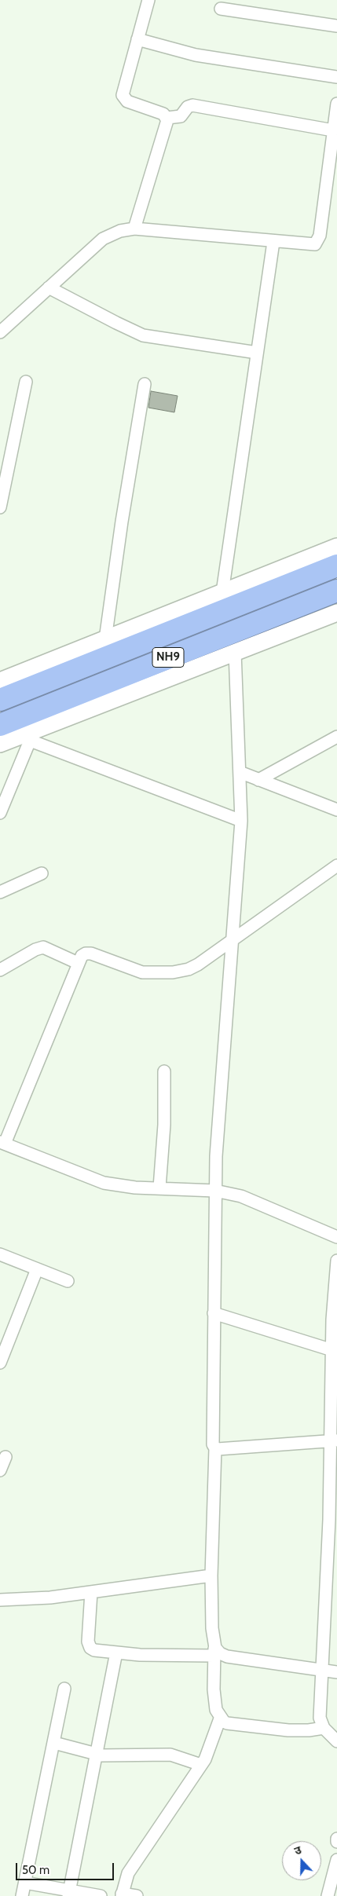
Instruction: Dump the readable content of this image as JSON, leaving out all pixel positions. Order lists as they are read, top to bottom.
{
  "streets": {
    "highway": ["NH9"]
  },
  "scale_bar": "50 m",
  "north": "top"
}
